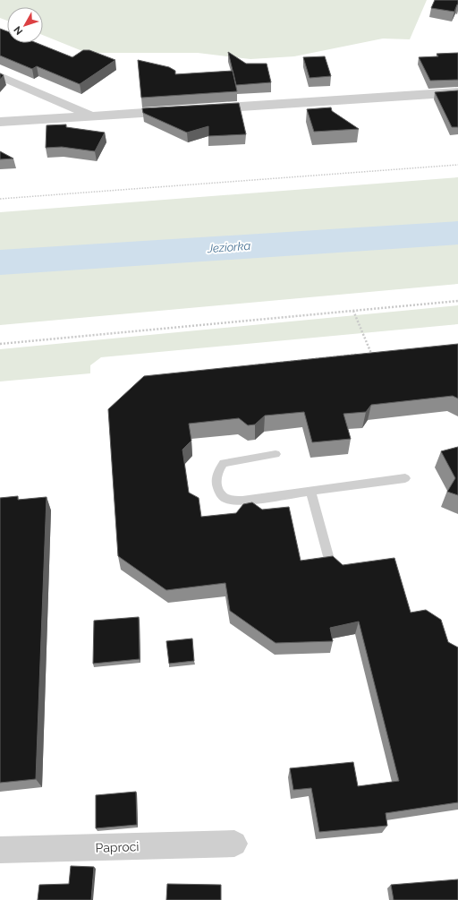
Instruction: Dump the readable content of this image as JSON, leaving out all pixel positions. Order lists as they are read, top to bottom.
{
  "streets": {
    "street": ["Paproci"]
  },
  "water": ["Jeziorka"],
  "north": "bottom left"
}
